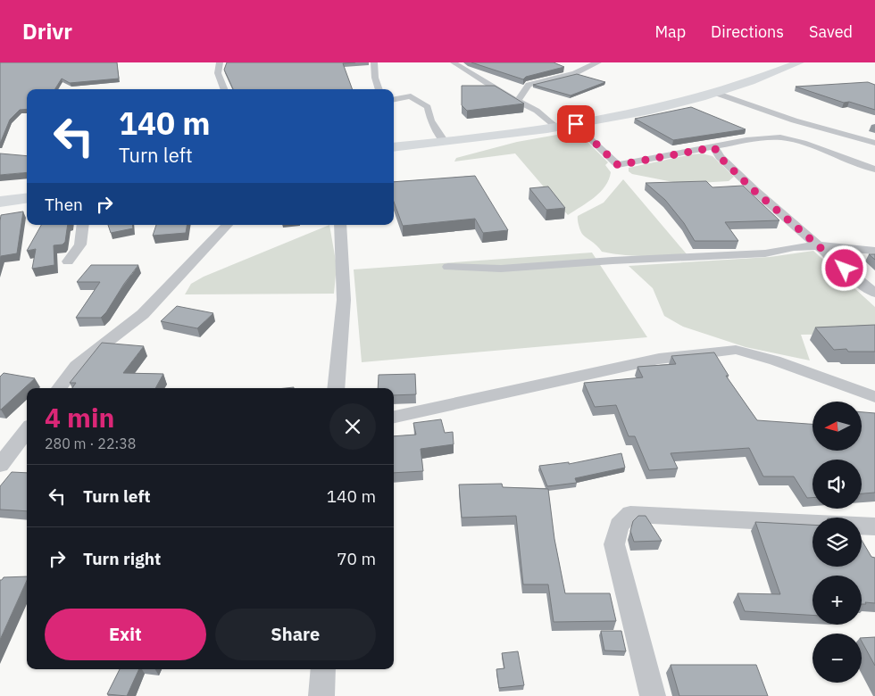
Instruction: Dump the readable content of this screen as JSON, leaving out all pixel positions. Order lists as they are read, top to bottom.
{
  "north": "left",
  "page": {
    "header": "Drivr",
    "nav": ["Map", "Directions", "Saved"],
    "turn": ["140 m", "Turn left"],
    "then": "Then",
    "heading": ["4 min", "280 m · 22:38"],
    "map_buttons": ["+", "−"],
    "list": [
      {
        "name": "Turn left",
        "value": "140 m"
      },
      {
        "name": "Turn right",
        "value": "70 m"
      }
    ],
    "buttons": ["Exit", "Share"]
  }
}
